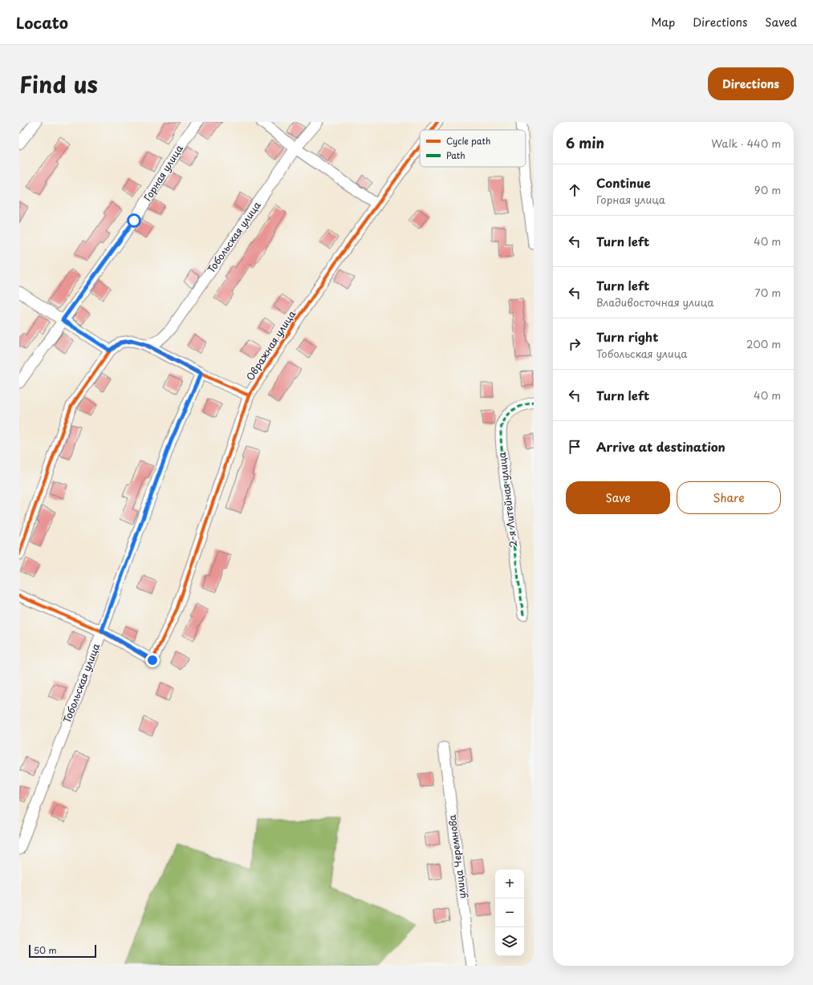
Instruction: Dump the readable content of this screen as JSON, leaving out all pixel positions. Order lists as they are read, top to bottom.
{
  "streets": {
    "street": [
      "Горная улица",
      "Тобольская улица",
      "Овражная улица",
      "2-я Литейная улица",
      "улица Черемнова"
    ]
  },
  "crossings": [
    ["Тобольская улица", "Овражная улица"]
  ],
  "legend": ["Cycle path", "Path"],
  "scale_bar": "50 m",
  "page": {
    "header": "Locato",
    "nav": ["Map", "Directions", "Saved"],
    "title": "Find us",
    "buttons": [
      "Directions",
      ["Save", "Share"]
    ],
    "heading": ["6 min", "Walk · 440 m"],
    "list": [
      ["Continue", "Горная улица", "90 m"],
      ["Turn left", "40 m"],
      ["Turn left", "Владивосточная улица", "70 m"],
      ["Turn right", "Тобольская улица", "200 m"],
      ["Turn left", "40 m"],
      "Arrive at destination"
    ],
    "map_buttons": ["+", "−"],
    "scale": "50 m"
  }
}
